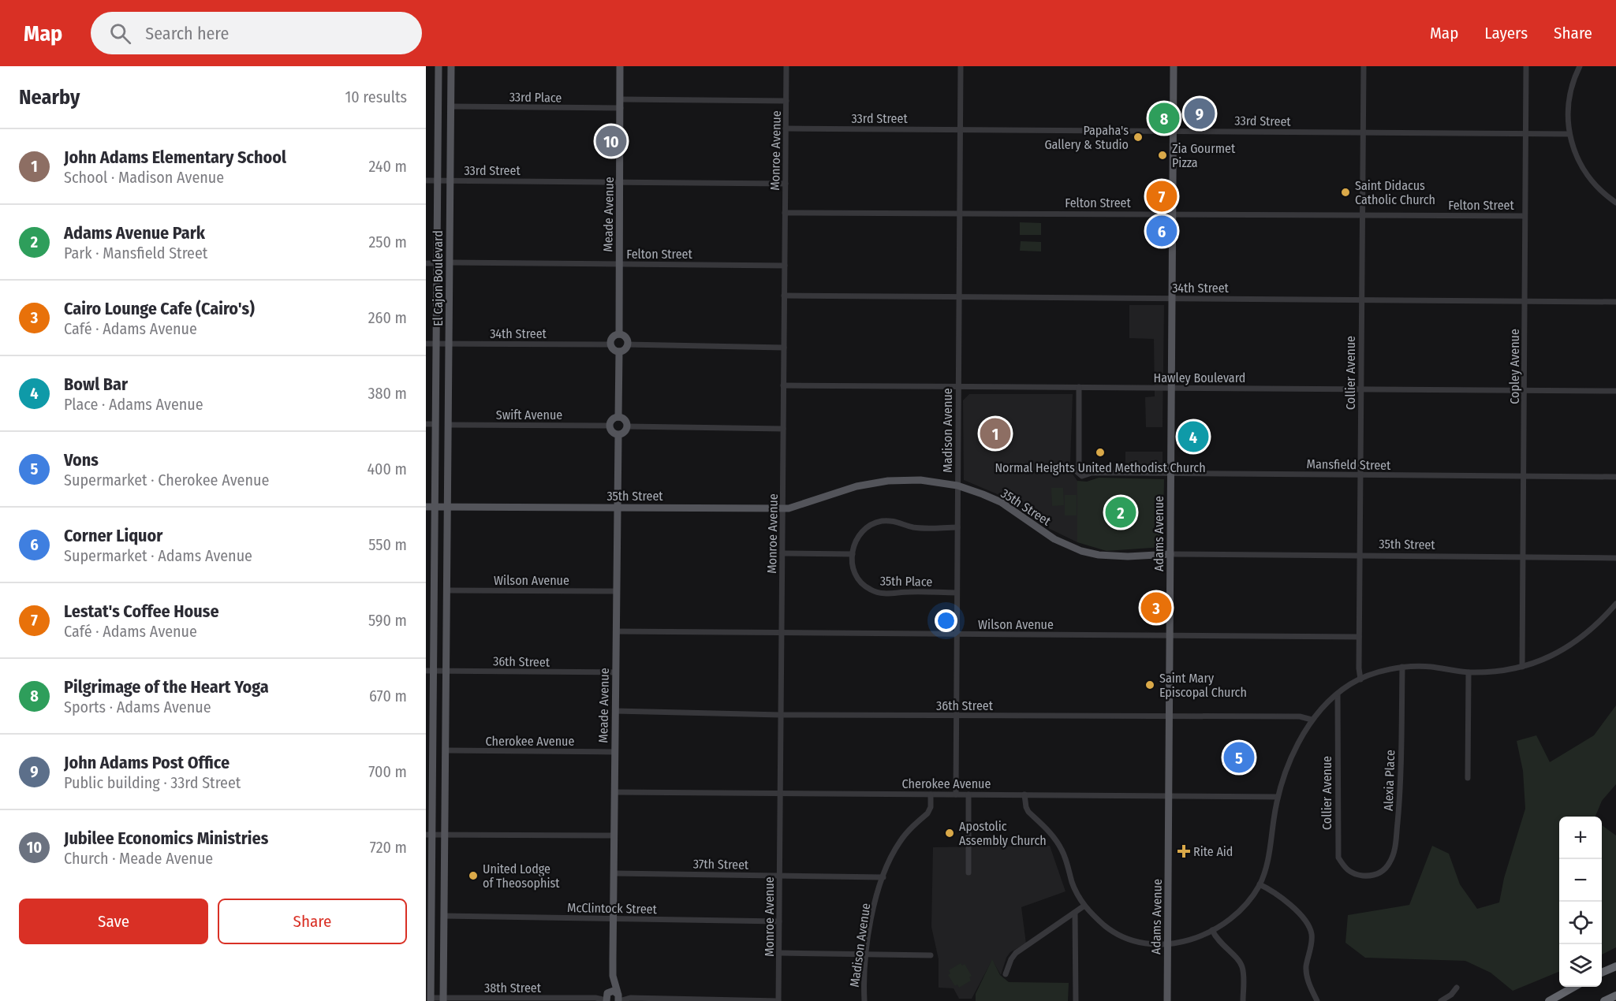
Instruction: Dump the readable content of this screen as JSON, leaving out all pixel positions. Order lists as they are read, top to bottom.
{
  "streets": {
    "main road": [
      "Meade Avenue",
      "El Cajon Boulevard",
      "35th Street",
      "Adams Avenue"
    ],
    "street": [
      "33rd Place",
      "33rd Street",
      "Monroe Avenue",
      "Felton Street",
      "34th Street",
      "Copley Avenue",
      "Collier Avenue",
      "Hawley Boulevard",
      "Swift Avenue",
      "Madison Avenue",
      "Mansfield Street",
      "Wilson Avenue",
      "35th Place",
      "36th Street",
      "Cherokee Avenue",
      "Alexia Place",
      "37th Street",
      "McClintock Street",
      "38th Street"
    ]
  },
  "crossings": [
    ["33rd Place", "Meade Avenue"],
    ["33rd Place", "El Cajon Boulevard"],
    ["33rd Street", "Monroe Avenue"],
    ["33rd Street", "Meade Avenue"],
    ["33rd Street", "El Cajon Boulevard"],
    ["33rd Street", "Copley Avenue"],
    ["33rd Street", "Collier Avenue"],
    ["33rd Street", "Madison Avenue"],
    ["33rd Street", "Adams Avenue"],
    ["Monroe Avenue", "Felton Street"],
    ["Monroe Avenue", "34th Street"],
    ["Monroe Avenue", "Hawley Boulevard"],
    ["Monroe Avenue", "35th Street"],
    ["Monroe Avenue", "Wilson Avenue"],
    ["Monroe Avenue", "36th Street"],
    ["Monroe Avenue", "Cherokee Avenue"],
    ["Monroe Avenue", "37th Street"],
    ["Monroe Avenue", "McClintock Street"],
    ["Felton Street", "Meade Avenue"],
    ["Felton Street", "El Cajon Boulevard"],
    ["Felton Street", "Copley Avenue"],
    ["Felton Street", "Collier Avenue"],
    ["Felton Street", "Madison Avenue"],
    ["Felton Street", "Adams Avenue"],
    ["Meade Avenue", "34th Street"],
    ["Meade Avenue", "Swift Avenue"],
    ["Meade Avenue", "35th Street"],
    ["Meade Avenue", "Wilson Avenue"],
    ["Meade Avenue", "36th Street"],
    ["Meade Avenue", "Cherokee Avenue"],
    ["Meade Avenue", "37th Street"],
    ["Meade Avenue", "McClintock Street"],
    ["Meade Avenue", "38th Street"],
    ["El Cajon Boulevard", "34th Street"],
    ["El Cajon Boulevard", "Swift Avenue"],
    ["El Cajon Boulevard", "35th Street"],
    ["El Cajon Boulevard", "Wilson Avenue"],
    ["El Cajon Boulevard", "36th Street"],
    ["El Cajon Boulevard", "Cherokee Avenue"],
    ["El Cajon Boulevard", "McClintock Street"],
    ["El Cajon Boulevard", "38th Street"],
    ["34th Street", "Copley Avenue"],
    ["34th Street", "Collier Avenue"],
    ["34th Street", "Madison Avenue"],
    ["34th Street", "Adams Avenue"],
    ["Copley Avenue", "Hawley Boulevard"],
    ["Copley Avenue", "Mansfield Street"],
    ["Copley Avenue", "35th Street"],
    ["Collier Avenue", "Hawley Boulevard"],
    ["Collier Avenue", "Mansfield Street"],
    ["Collier Avenue", "35th Street"],
    ["Collier Avenue", "Wilson Avenue"],
    ["Collier Avenue", "Alexia Place"],
    ["Hawley Boulevard", "Madison Avenue"],
    ["Hawley Boulevard", "Mansfield Street"],
    ["Hawley Boulevard", "Adams Avenue"],
    ["Madison Avenue", "35th Street"],
    ["Madison Avenue", "Wilson Avenue"],
    ["Madison Avenue", "35th Place"],
    ["Madison Avenue", "36th Street"],
    ["Madison Avenue", "Cherokee Avenue"],
    ["Madison Avenue", "37th Street"],
    ["Mansfield Street", "Adams Avenue"],
    ["35th Street", "Adams Avenue"],
    ["Adams Avenue", "Wilson Avenue"],
    ["Adams Avenue", "36th Street"],
    ["Adams Avenue", "Cherokee Avenue"]
  ],
  "places": {
    "other": [
      "Papaha's Gallery & Studio",
      "Zia Gourmet Pizza",
      "Saint Didacus Catholic Church",
      "Normal Heights United Methodist Church",
      "Saint Mary Episcopal Church",
      "Apostolic Assembly Church",
      "United Lodge of Theosophist"
    ],
    "health": ["Rite Aid"]
  },
  "page": {
    "header": "Map",
    "search": "Search here",
    "nav": ["Map", "Layers", "Share"],
    "heading": ["Nearby", "10 results"],
    "pins": [
      "9",
      "8",
      "10",
      "7",
      "6",
      "1",
      "4",
      "2",
      "3",
      "5"
    ],
    "list": [
      {
        "mark": "1",
        "name": "John Adams Elementary School",
        "note": "School · Madison Avenue",
        "value": "240 m"
      },
      {
        "mark": "2",
        "name": "Adams Avenue Park",
        "note": "Park · Mansfield Street",
        "value": "250 m"
      },
      {
        "mark": "3",
        "name": "Cairo Lounge Cafe (Cairo's)",
        "note": "Café · Adams Avenue",
        "value": "260 m"
      },
      {
        "mark": "4",
        "name": "Bowl Bar",
        "note": "Place · Adams Avenue",
        "value": "380 m"
      },
      {
        "mark": "5",
        "name": "Vons",
        "note": "Supermarket · Cherokee Avenue",
        "value": "400 m"
      },
      {
        "mark": "6",
        "name": "Corner Liquor",
        "note": "Supermarket · Adams Avenue",
        "value": "550 m"
      },
      {
        "mark": "7",
        "name": "Lestat's Coffee House",
        "note": "Café · Adams Avenue",
        "value": "590 m"
      },
      {
        "mark": "8",
        "name": "Pilgrimage of the Heart Yoga",
        "note": "Sports · Adams Avenue",
        "value": "670 m"
      },
      {
        "mark": "9",
        "name": "John Adams Post Office",
        "note": "Public building · 33rd Street",
        "value": "700 m"
      },
      {
        "mark": "10",
        "name": "Jubilee Economics Ministries",
        "note": "Church · Meade Avenue",
        "value": "720 m"
      }
    ],
    "map_buttons": ["+", "−"],
    "buttons": ["Save", "Share"]
  }
}
